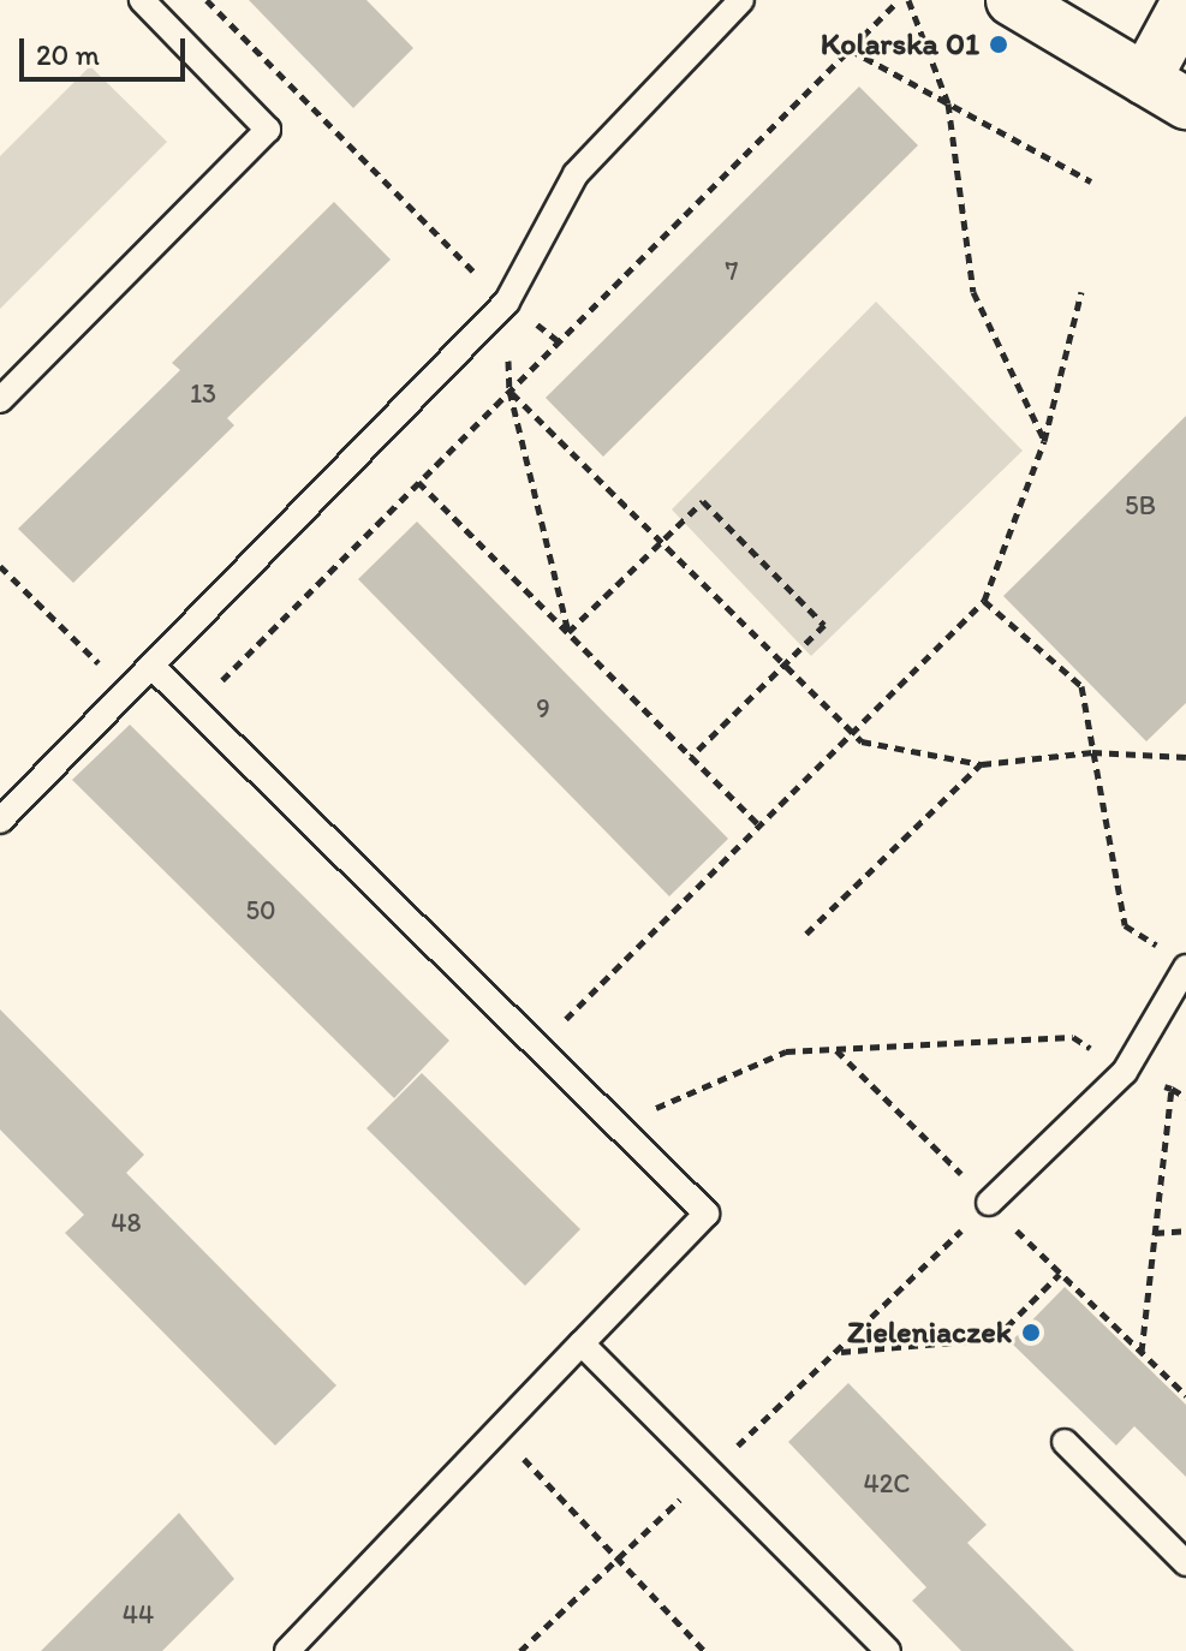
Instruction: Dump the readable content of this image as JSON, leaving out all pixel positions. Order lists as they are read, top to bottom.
{
  "places": ["Kolarska 01", "Zieleniaczek"],
  "house_numbers": [
    "7",
    "13",
    "5B",
    "9",
    "50",
    "48",
    "42C",
    "44"
  ],
  "scale_bar": "20 m"
}
